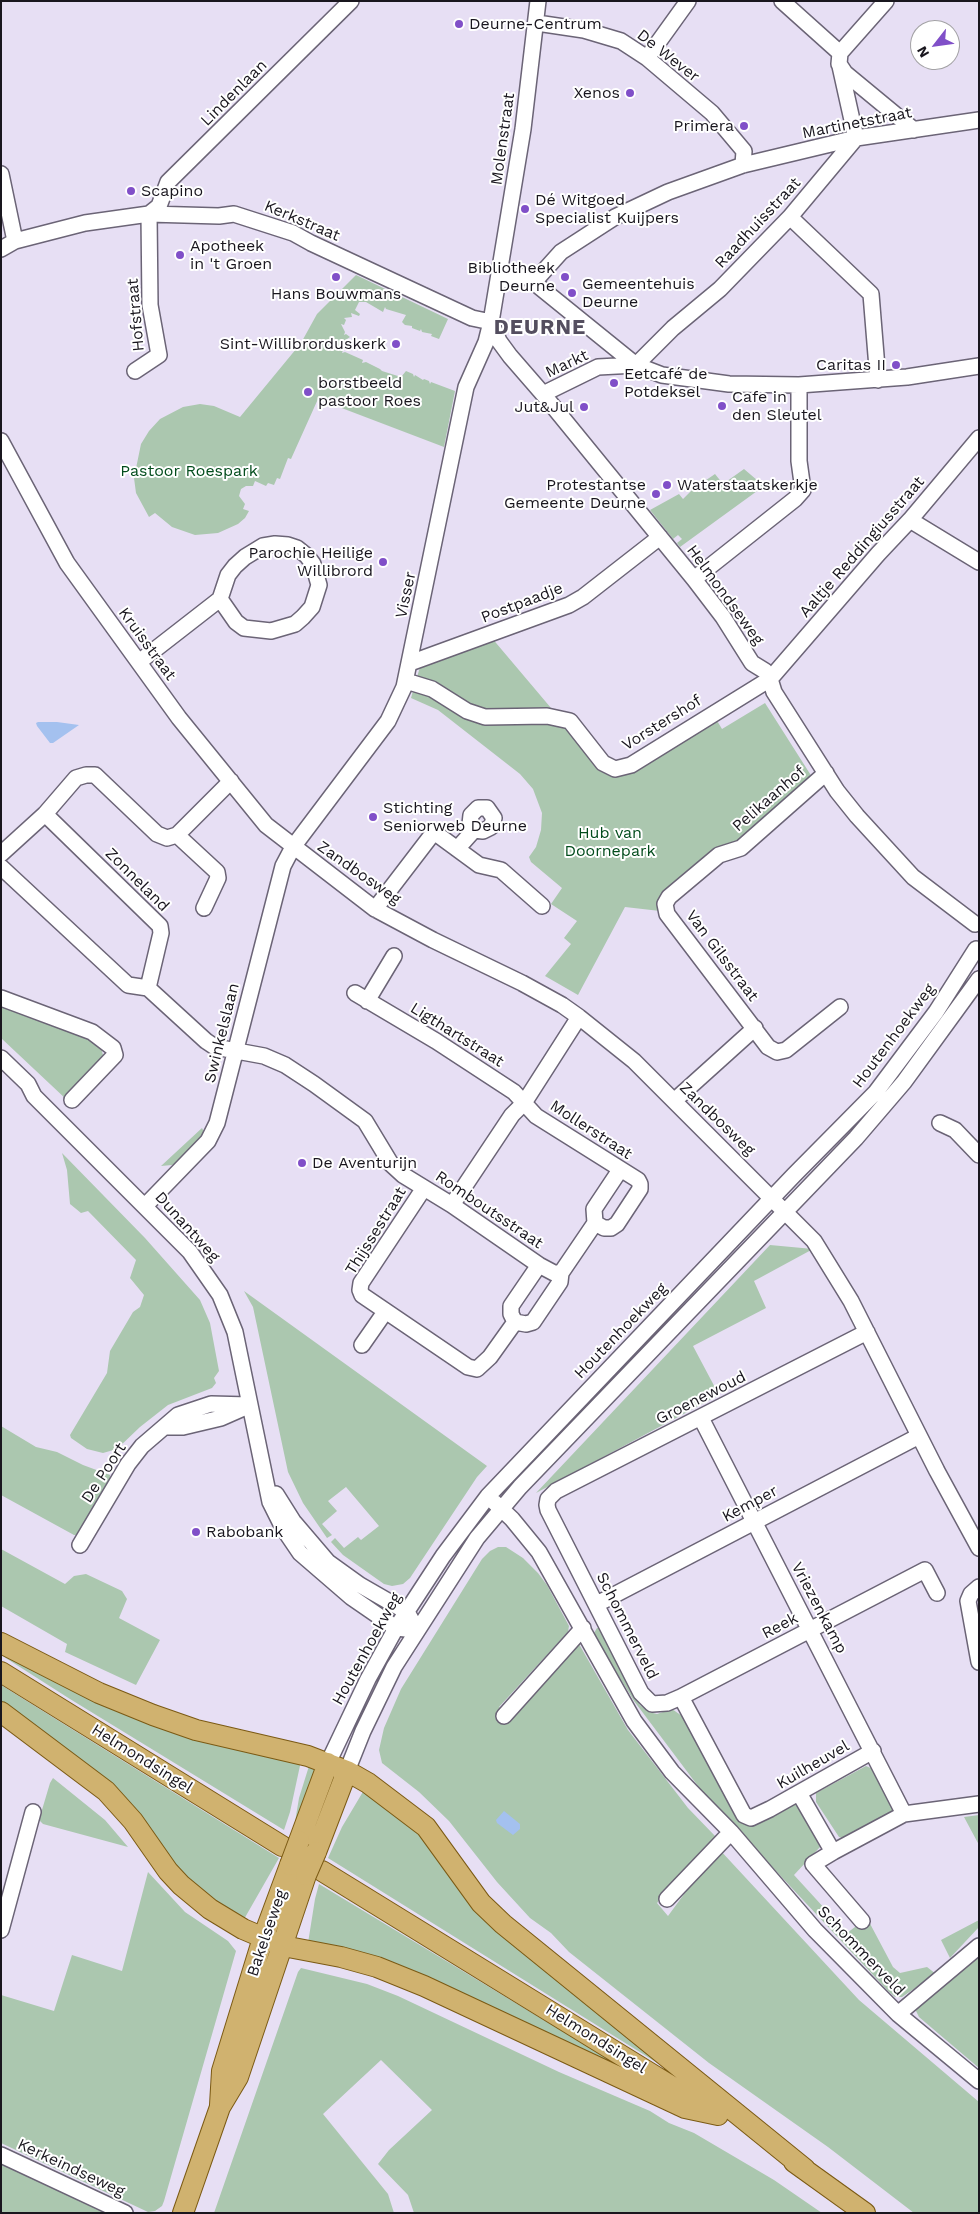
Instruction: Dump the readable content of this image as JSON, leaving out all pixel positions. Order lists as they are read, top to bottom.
{
  "streets": {
    "main road": ["Helmondsingel", "Bakelseweg"],
    "street": [
      "De Wever",
      "Lindenlaan",
      "Martinetstraat",
      "Molenstraat",
      "Kerkstraat",
      "Raadhuisstraat",
      "Hofstraat",
      "Markt",
      "Aaltje Reddingiusstraat",
      "Visser",
      "Helmondseweg",
      "Postpaadje",
      "Kruisstraat",
      "Vorstershof",
      "Pelikaanhof",
      "Zandbosweg",
      "Zonneland",
      "Van Gilsstraat",
      "Swinkelslaan",
      "Ligthartstraat",
      "Houtenhoekweg",
      "Mollerstraat",
      "Romboutsstraat",
      "Dunantweg",
      "Thijssestraat",
      "Groenewoud",
      "De Poort",
      "Kemper",
      "Vriezenkamp",
      "Schommerveld",
      "Reek",
      "Kuilheuvel",
      "Kerkeindseweg"
    ]
  },
  "crossings": [
    ["De Wever", "Martinetstraat"],
    ["De Wever", "Molenstraat"],
    ["Lindenlaan", "Kerkstraat"],
    ["Lindenlaan", "Hofstraat"],
    ["Martinetstraat", "Raadhuisstraat"],
    ["Martinetstraat", "Markt"],
    ["Kerkstraat", "Hofstraat"],
    ["Kerkstraat", "Markt"],
    ["Kerkstraat", "Visser"],
    ["Raadhuisstraat", "Markt"],
    ["Markt", "Visser"],
    ["Markt", "Helmondseweg"],
    ["Aaltje Reddingiusstraat", "Helmondseweg"],
    ["Aaltje Reddingiusstraat", "Vorstershof"],
    ["Visser", "Postpaadje"],
    ["Visser", "Kruisstraat"],
    ["Visser", "Vorstershof"],
    ["Visser", "Zandbosweg"],
    ["Visser", "Swinkelslaan"],
    ["Helmondseweg", "Postpaadje"],
    ["Helmondseweg", "Vorstershof"],
    ["Helmondseweg", "Pelikaanhof"],
    ["Kruisstraat", "Zandbosweg"],
    ["Kruisstraat", "Swinkelslaan"],
    ["Pelikaanhof", "Van Gilsstraat"],
    ["Zandbosweg", "Van Gilsstraat"],
    ["Zandbosweg", "Swinkelslaan"],
    ["Zandbosweg", "Houtenhoekweg"],
    ["Zandbosweg", "Groenewoud"],
    ["Zandbosweg", "Kemper"],
    ["Swinkelslaan", "Romboutsstraat"],
    ["Swinkelslaan", "Dunantweg"],
    ["Ligthartstraat", "Mollerstraat"],
    ["Houtenhoekweg", "Dunantweg"],
    ["Houtenhoekweg", "Schommerveld"],
    ["Houtenhoekweg", "Bakelseweg"],
    ["Romboutsstraat", "Thijssestraat"],
    ["Dunantweg", "De Poort"],
    ["Groenewoud", "Vriezenkamp"],
    ["Groenewoud", "Schommerveld"],
    ["Kemper", "Vriezenkamp"],
    ["Kemper", "Schommerveld"],
    ["Vriezenkamp", "Reek"],
    ["Vriezenkamp", "Kuilheuvel"],
    ["Schommerveld", "Reek"],
    ["Schommerveld", "Kuilheuvel"],
    ["Reek", "Kuilheuvel"],
    ["Helmondsingel", "Bakelseweg"]
  ],
  "districts": ["DEURNE"],
  "parks": ["Pastoor Roespark", "Hub van Doornepark"],
  "places": [
    "Deurne-Centrum",
    "Xenos",
    "Primera",
    "Scapino",
    "Dé Witgoed Specialist Kuijpers",
    "Apotheek in 't Groen",
    "Hans Bouwmans",
    "Bibliotheek Deurne",
    "Gemeentehuis Deurne",
    "Sint-Willibrorduskerk",
    "Caritas II",
    "Eetcafé de Potdeksel",
    "borstbeeld pastoor Roes",
    "Cafe in den Sleutel",
    "Jut&Jul",
    "Waterstaatskerkje",
    "Protestantse Gemeente Deurne",
    "Parochie Heilige Willibrord",
    "Stichting Seniorweb Deurne",
    "De Aventurijn",
    "Rabobank"
  ],
  "north": "bottom left"
}
